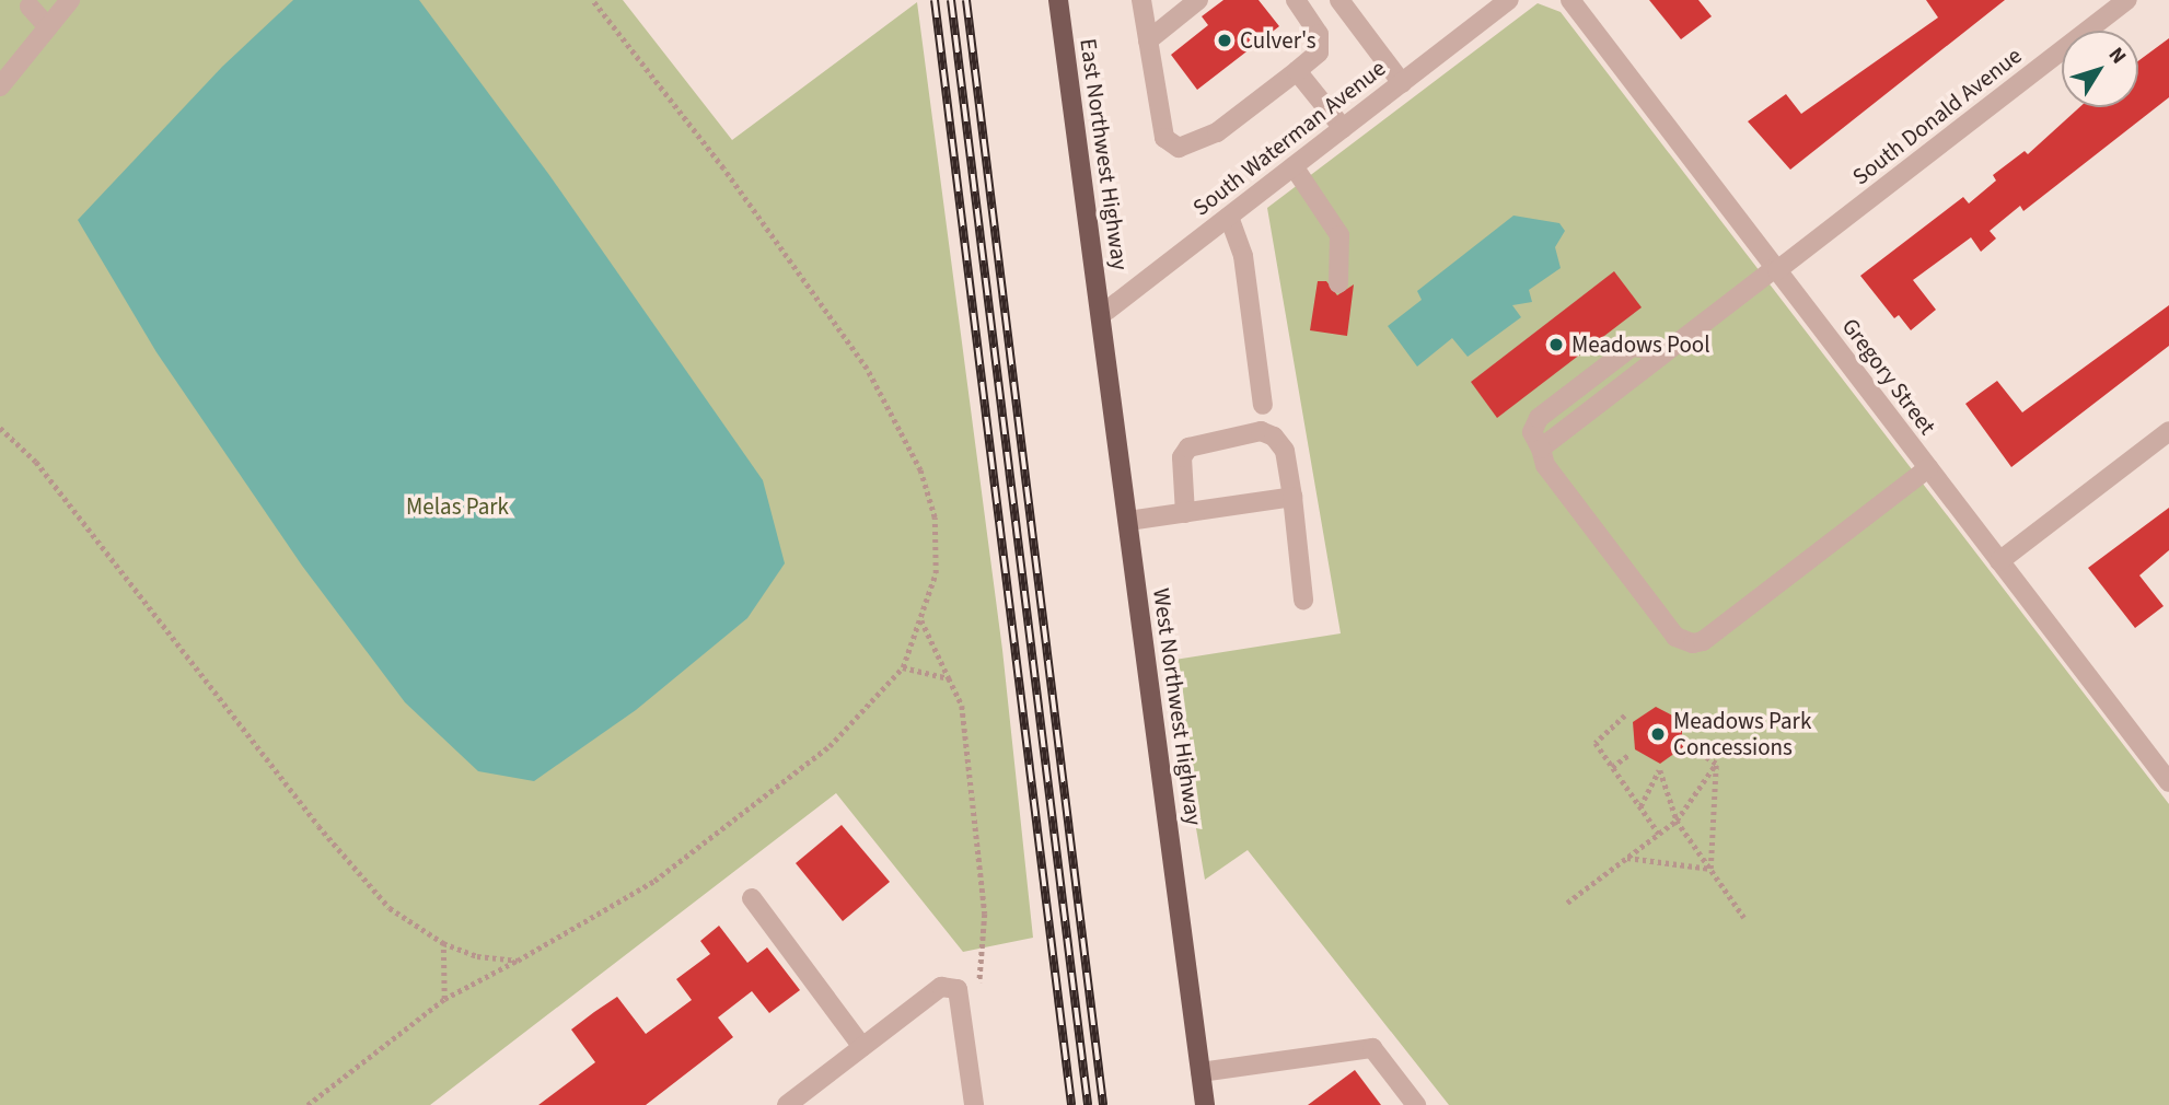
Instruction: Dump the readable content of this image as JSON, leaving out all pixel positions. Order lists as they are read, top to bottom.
{
  "streets": {
    "main road": ["East Northwest Highway", "West Northwest Highway"],
    "street": ["South Donald Avenue", "South Waterman Avenue", "Gregory Street"]
  },
  "crossings": [
    ["South Donald Avenue", "Gregory Street"],
    ["South Waterman Avenue", "East Northwest Highway"],
    ["South Waterman Avenue", "West Northwest Highway"],
    ["East Northwest Highway", "West Northwest Highway"]
  ],
  "parks": ["Melas Park"],
  "places": ["Culver's", "Meadows Pool", "Meadows Park Concessions"],
  "north": "top right"
}
